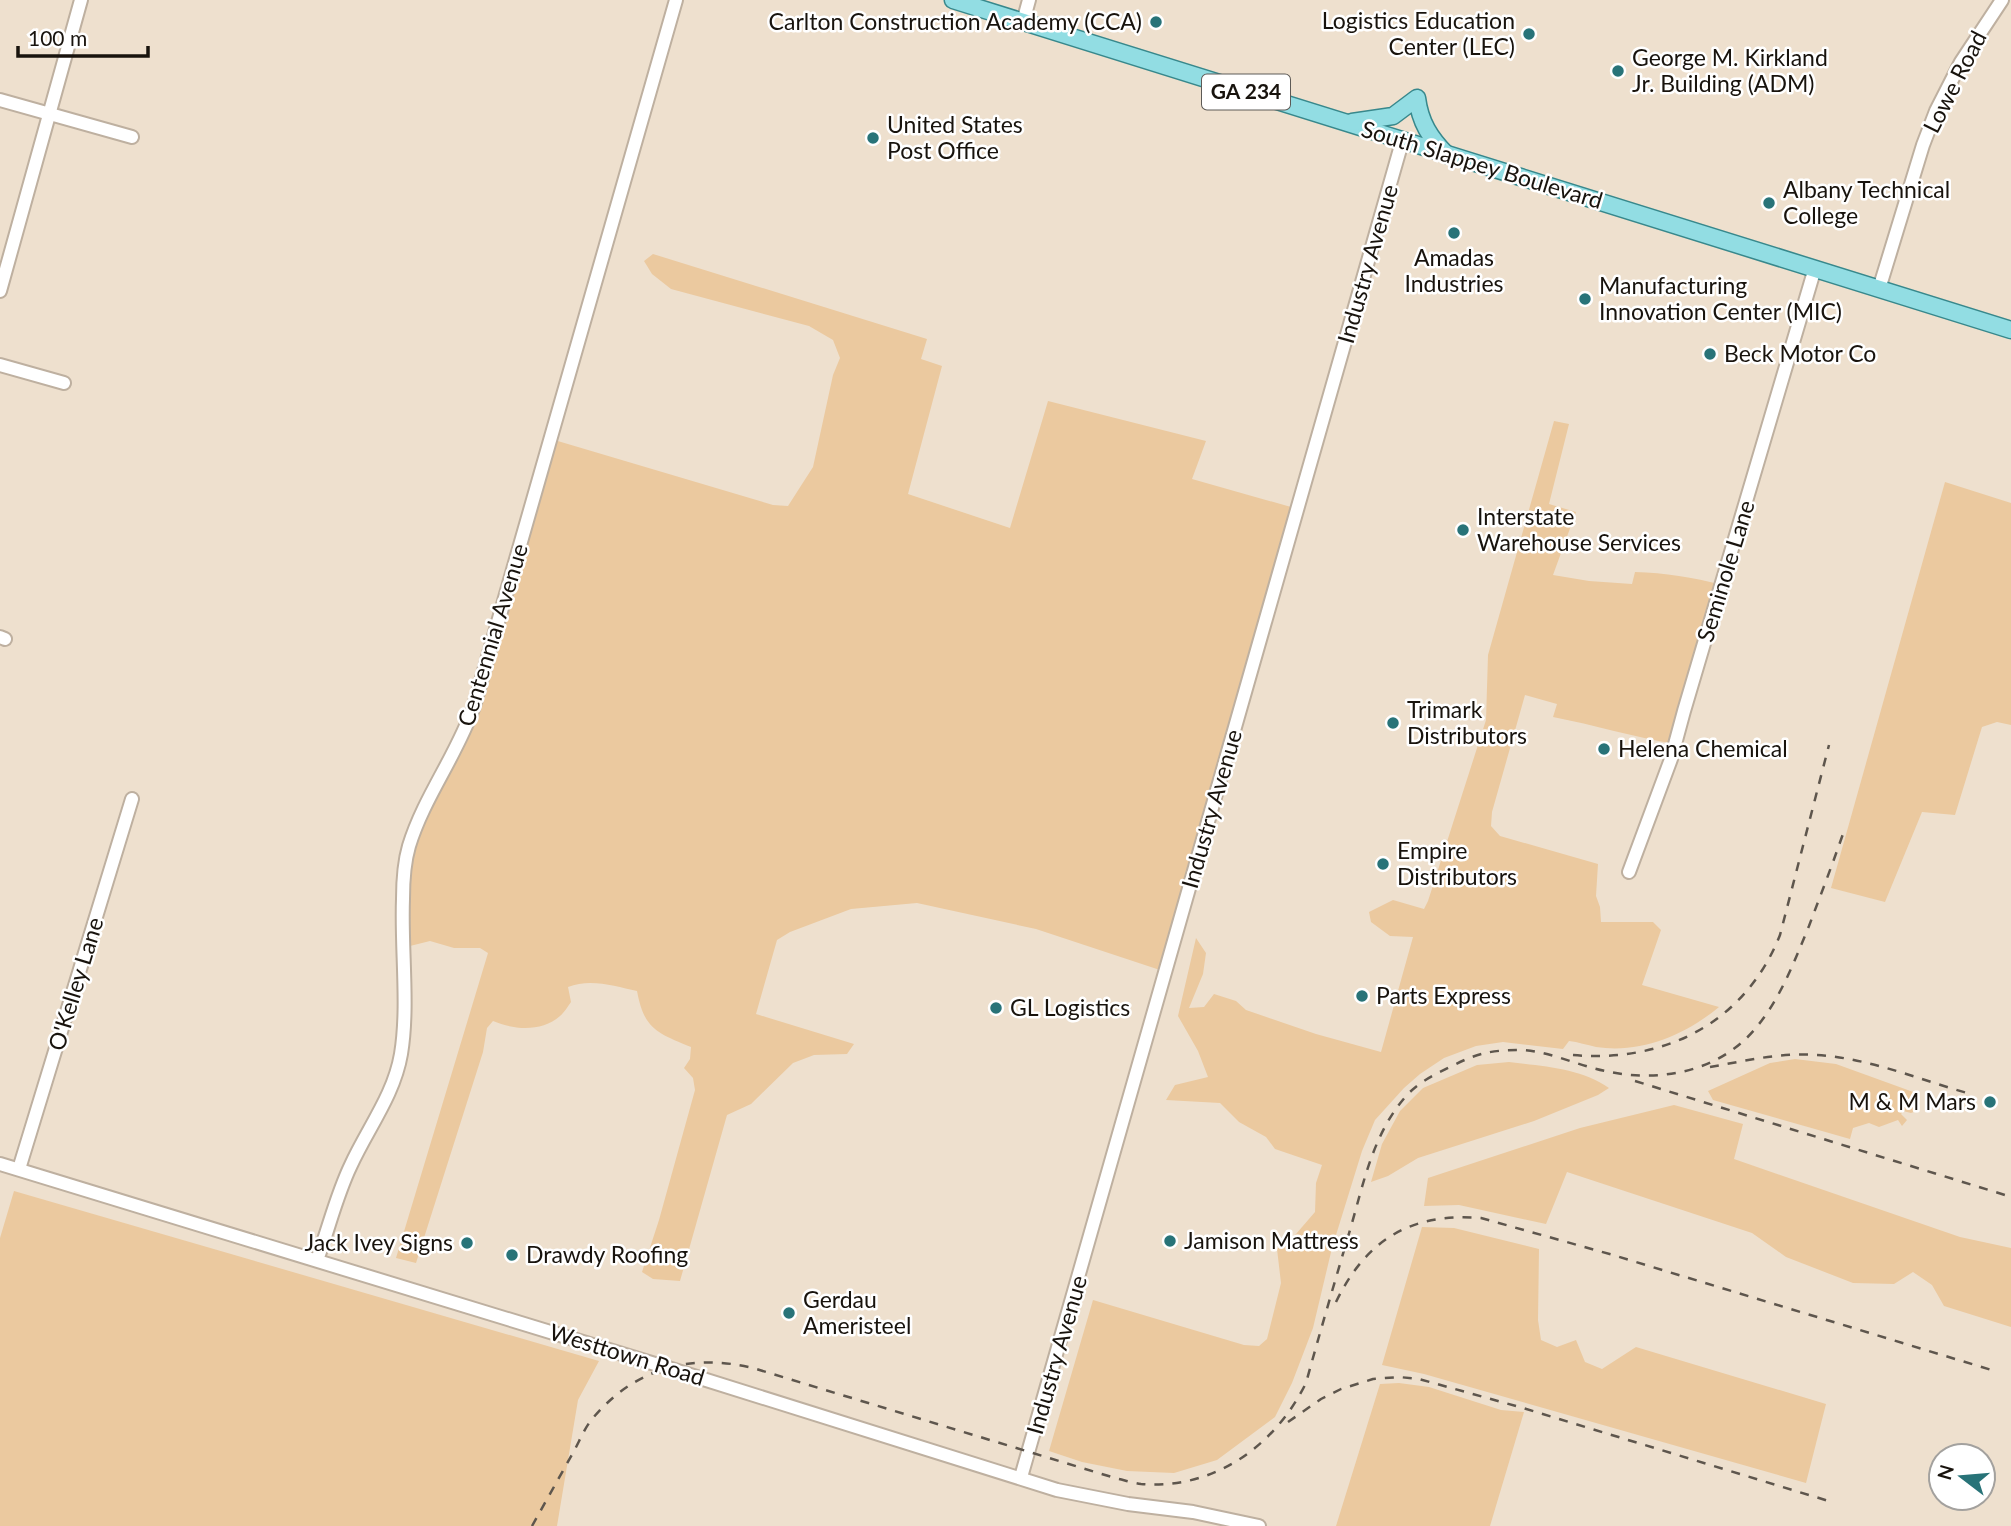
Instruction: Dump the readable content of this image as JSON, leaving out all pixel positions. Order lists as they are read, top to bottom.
{
  "streets": {
    "main road": ["GA 234", "South Slappey Boulevard"],
    "street": [
      "Lowe Road",
      "Industry Avenue",
      "Seminole Lane",
      "Centennial Avenue",
      "O'Kelley Lane",
      "Westtown Road"
    ]
  },
  "crossings": [
    ["Lowe Road", "South Slappey Boulevard"],
    ["South Slappey Boulevard", "Industry Avenue"],
    ["South Slappey Boulevard", "Seminole Lane"],
    ["Industry Avenue", "Westtown Road"],
    ["Centennial Avenue", "Westtown Road"],
    ["O'Kelley Lane", "Westtown Road"]
  ],
  "places": [
    "Carlton Construction Academy (CCA)",
    "Logistics Education Center (LEC)",
    "George M. Kirkland Jr. Building (ADM)",
    "United States Post Office",
    "Albany Technical College",
    "Amadas Industries",
    "Manufacturing Innovation Center (MIC)",
    "Beck Motor Co",
    "Interstate Warehouse Services",
    "Trimark Distributors",
    "Helena Chemical",
    "Empire Distributors",
    "Parts Express",
    "GL Logistics",
    "M & M Mars",
    "Jamison Mattress",
    "Jack Ivey Signs",
    "Drawdy Roofing",
    "Gerdau Ameristeel"
  ],
  "scale_bar": "100 m",
  "north": "left"
}
